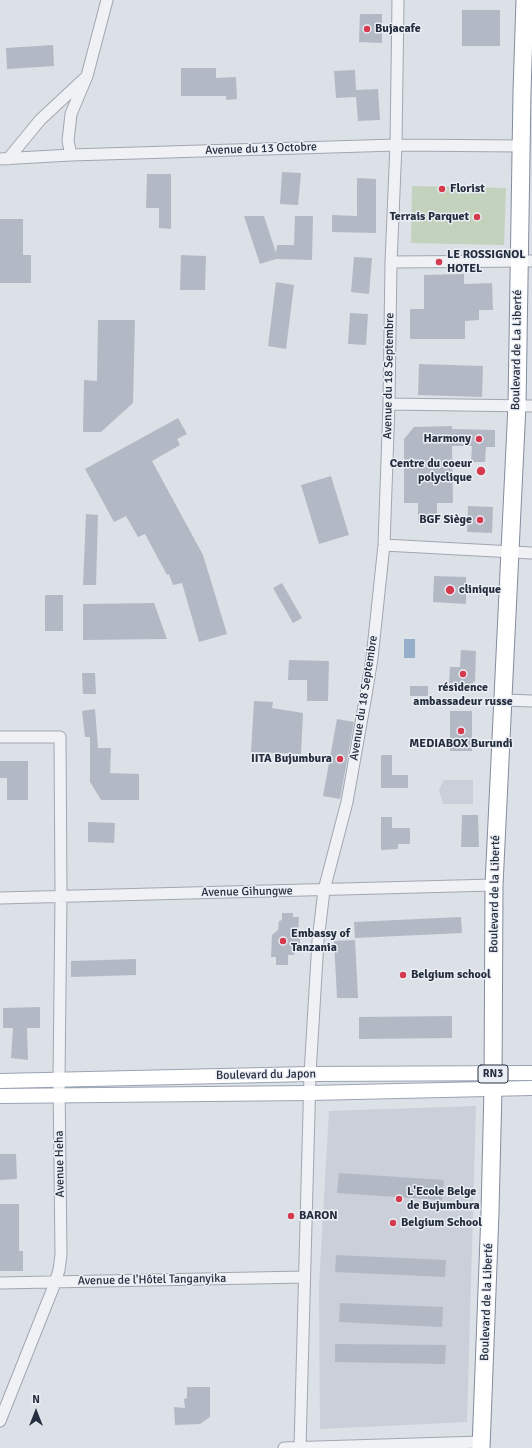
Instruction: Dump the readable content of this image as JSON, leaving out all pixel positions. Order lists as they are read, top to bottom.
{
  "streets": {
    "highway": ["Boulevard de La Liberté", "Boulevard de la Liberté", "RN3"],
    "main road": ["Boulevard du Japon"],
    "street": [
      "Avenue du 13 Octobre",
      "Avenue du 18 Septembre",
      "Avenue Gihungwe",
      "Avenue Heha",
      "Avenue de l'Hôtel Tanganyika"
    ]
  },
  "crossings": [
    ["Avenue du 13 Octobre", "Boulevard de La Liberté"],
    ["Avenue du 13 Octobre", "Avenue du 18 Septembre"],
    ["Boulevard de La Liberté", "Boulevard de la Liberté"],
    ["Avenue du 18 Septembre", "Avenue Gihungwe"],
    ["Avenue du 18 Septembre", "Boulevard du Japon"],
    ["Avenue du 18 Septembre", "Avenue de l'Hôtel Tanganyika"],
    ["Avenue Gihungwe", "Boulevard de la Liberté"],
    ["Avenue Gihungwe", "Avenue Heha"],
    ["Boulevard de la Liberté", "Boulevard du Japon"],
    ["Boulevard du Japon", "Avenue Heha"],
    ["Avenue Heha", "Avenue de l'Hôtel Tanganyika"]
  ],
  "places": [
    "Bujacafe",
    "Florist",
    "Terrais Parquet",
    "LE ROSSIGNOL HOTEL",
    "Harmony",
    "Centre du coeur polyclique",
    "BGF Siège",
    "clinique",
    "résidence ambassadeur russe",
    "MEDIABOX Burundi",
    "IITA Bujumbura",
    "Embassy of Tanzania",
    "Belgium school",
    "L'Ecole Belge de Bujumbura",
    "BARON",
    "Belgium School"
  ],
  "north": "top"
}
